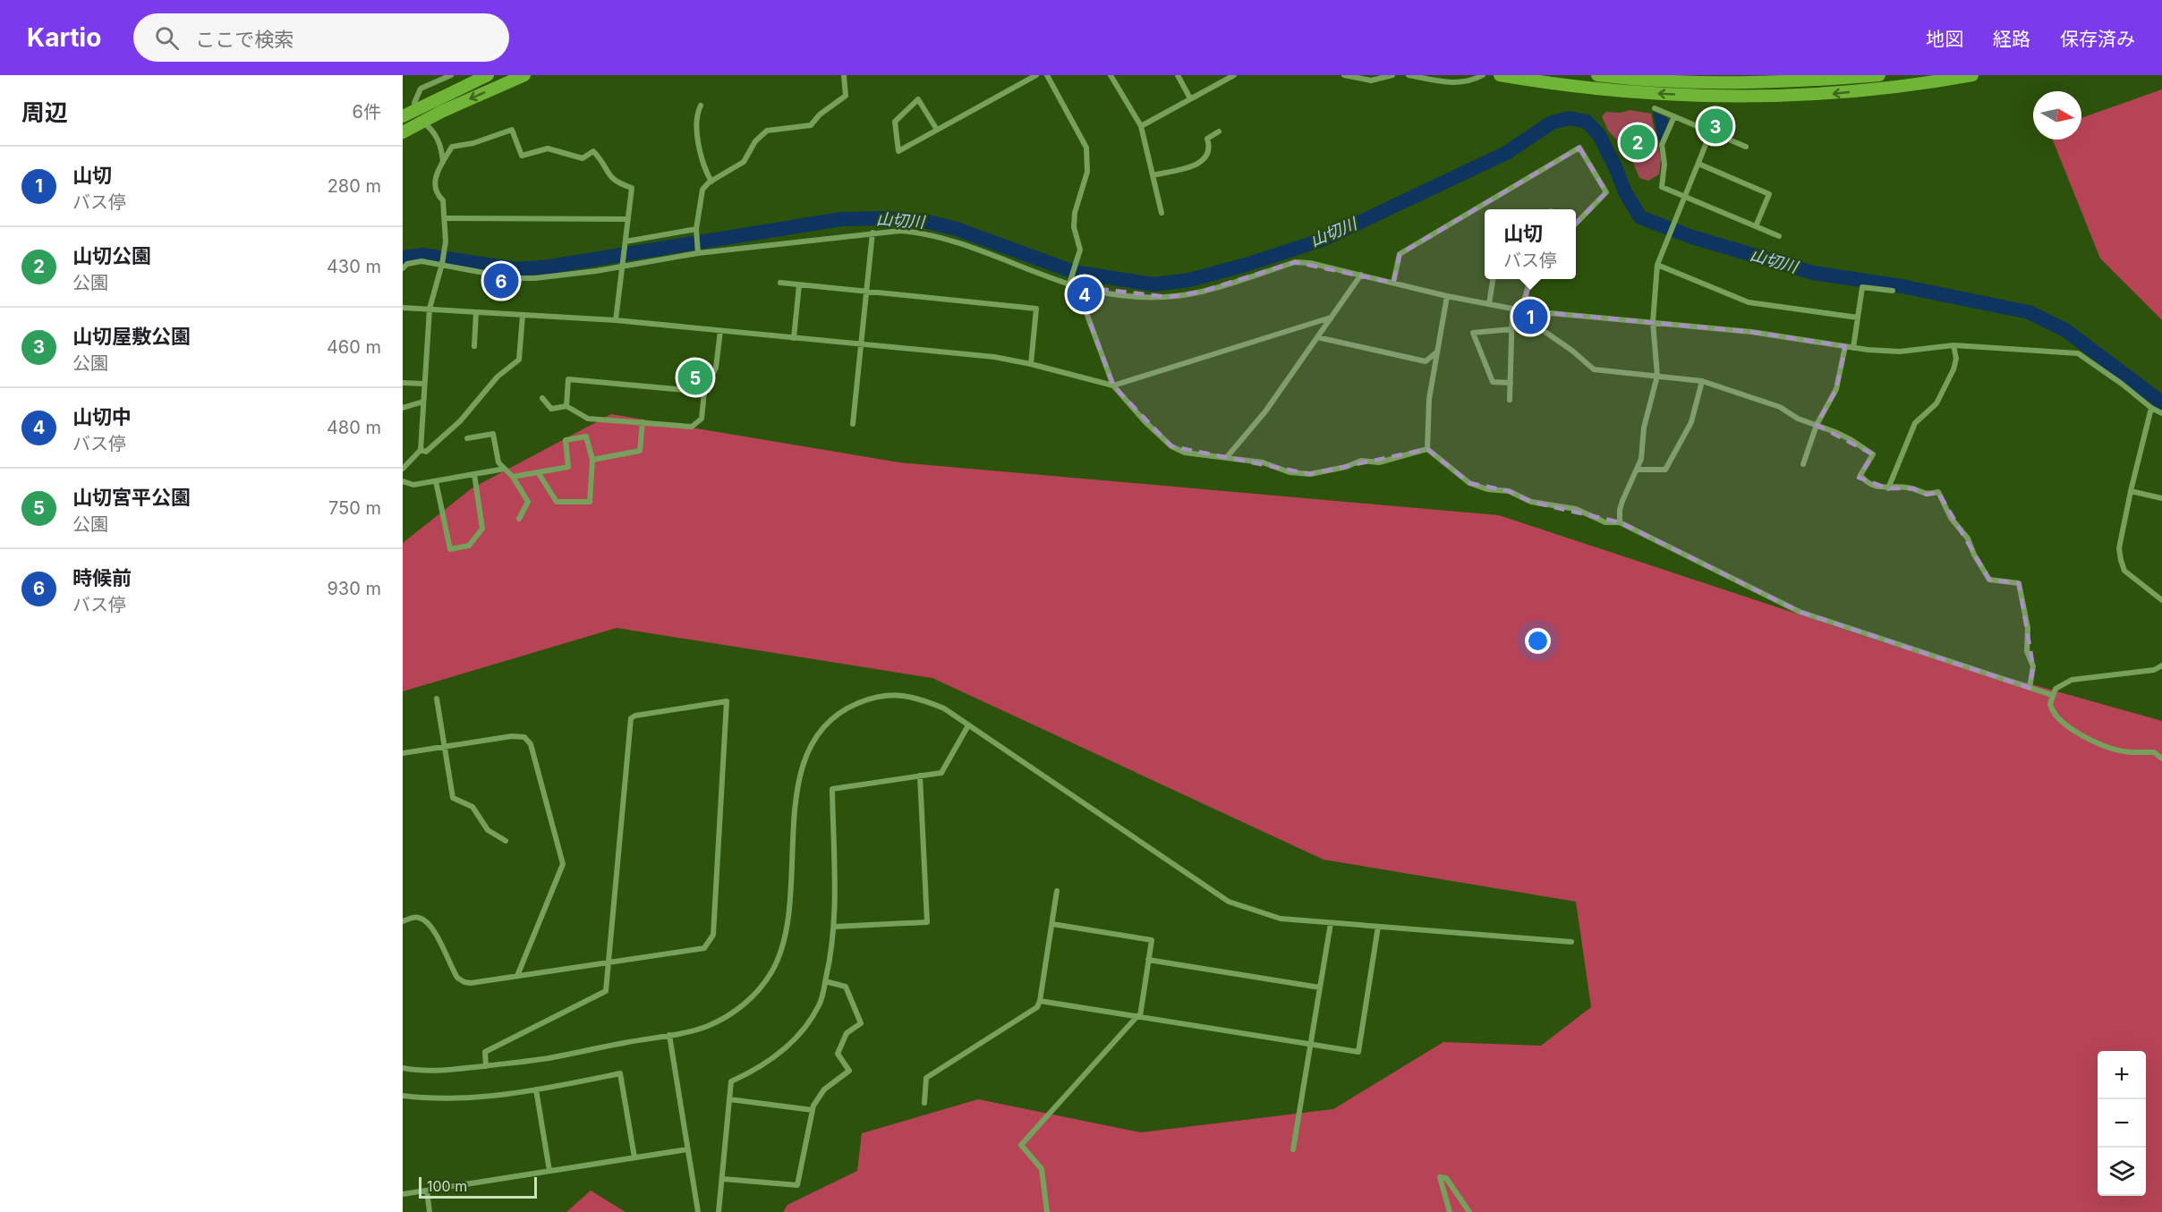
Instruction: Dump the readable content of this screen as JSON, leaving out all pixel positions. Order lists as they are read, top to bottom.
{
  "water": ["山切川"],
  "scale_bar": "100 m",
  "north": "right",
  "page": {
    "header": "Kartio",
    "search": "ここで検索",
    "nav": ["地図", "経路", "保存済み"],
    "heading": ["周辺", "6件"],
    "pins": [
      "3",
      "2",
      "6",
      "4",
      "1",
      "5"
    ],
    "list": [
      {
        "mark": "1",
        "name": "山切",
        "note": "バス停",
        "value": "280 m"
      },
      {
        "mark": "2",
        "name": "山切公園",
        "note": "公園",
        "value": "430 m"
      },
      {
        "mark": "3",
        "name": "山切屋敷公園",
        "note": "公園",
        "value": "460 m"
      },
      {
        "mark": "4",
        "name": "山切中",
        "note": "バス停",
        "value": "480 m"
      },
      {
        "mark": "5",
        "name": "山切宮平公園",
        "note": "公園",
        "value": "750 m"
      },
      {
        "mark": "6",
        "name": "時候前",
        "note": "バス停",
        "value": "930 m"
      }
    ],
    "popup": ["山切", "バス停"],
    "map_buttons": ["+", "−"],
    "scale": "100 m"
  }
}
